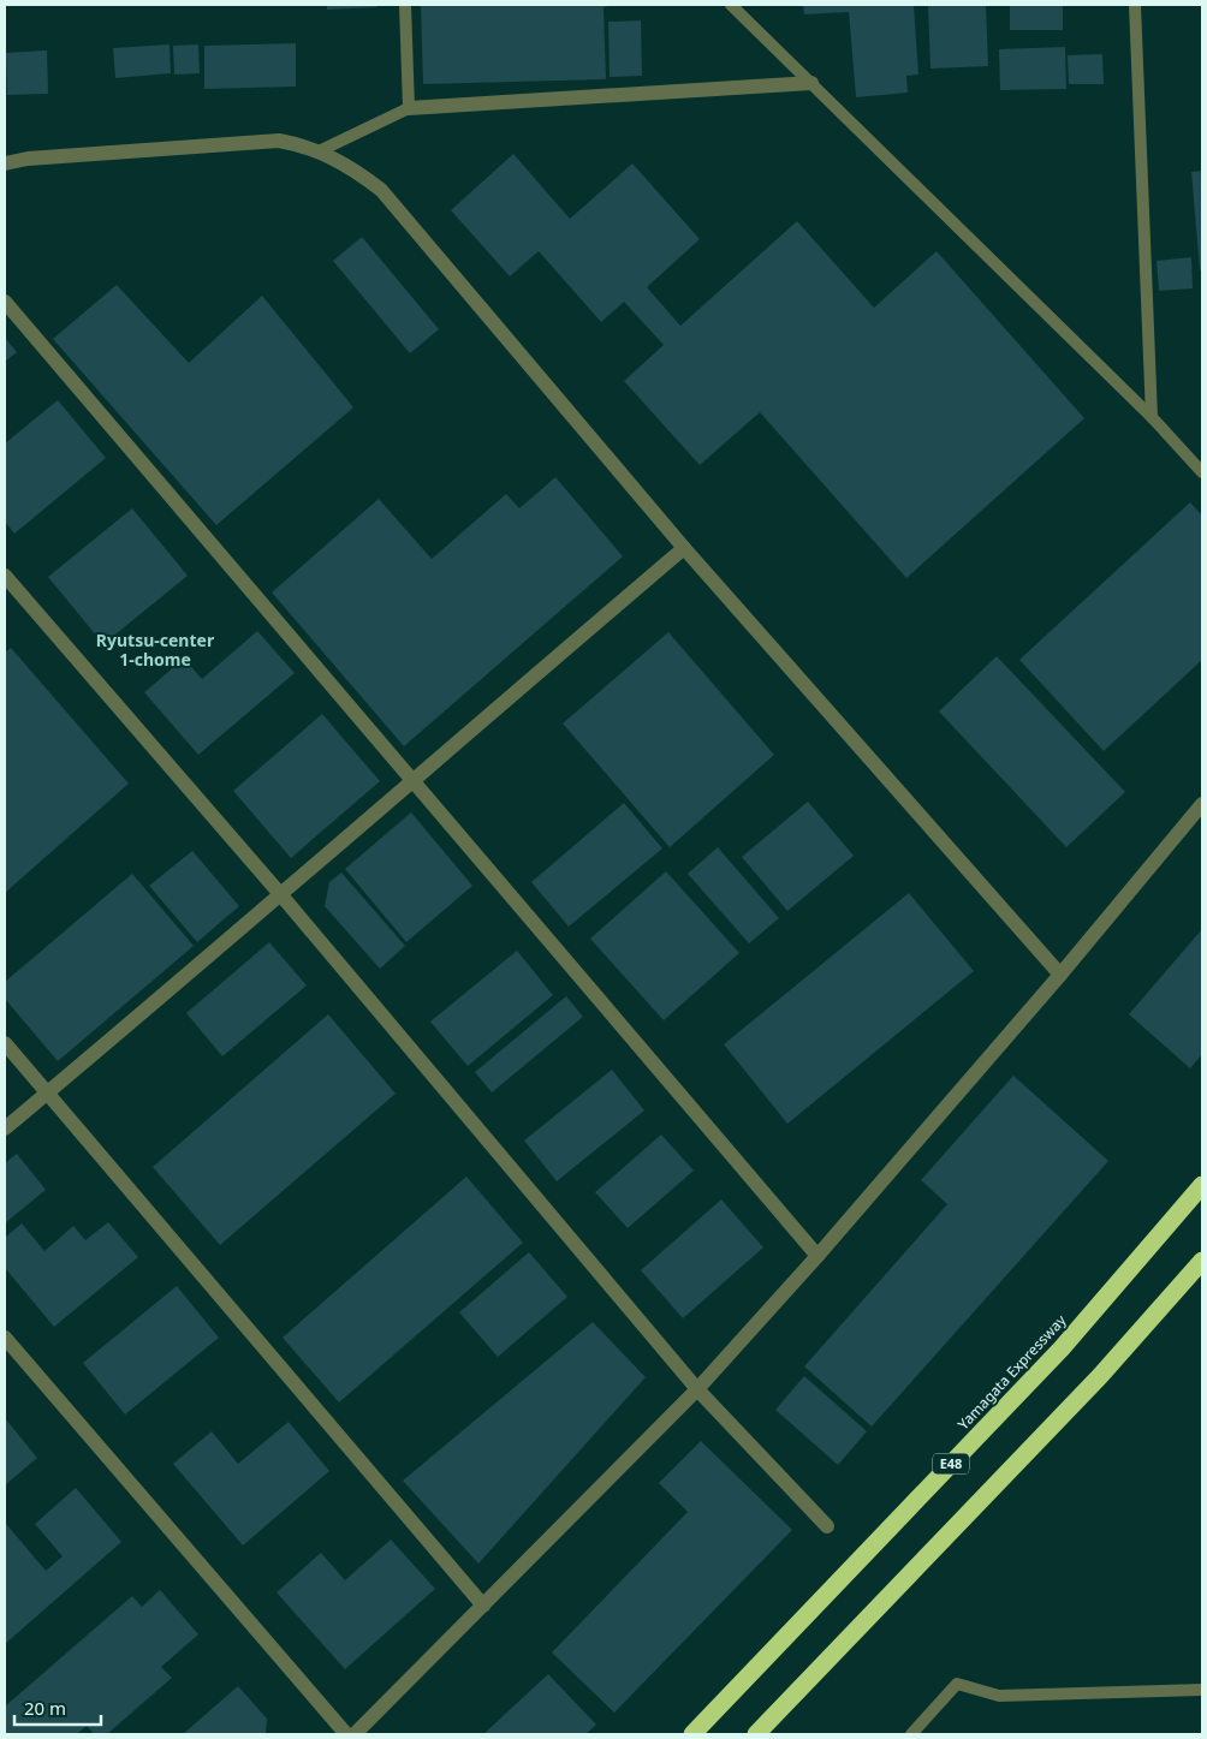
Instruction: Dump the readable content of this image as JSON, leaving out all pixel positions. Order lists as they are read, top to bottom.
{
  "streets": {
    "highway": ["Yamagata Expressway", "E48"]
  },
  "districts": ["Ryutsu-center 1-chome"],
  "scale_bar": "20 m"
}
